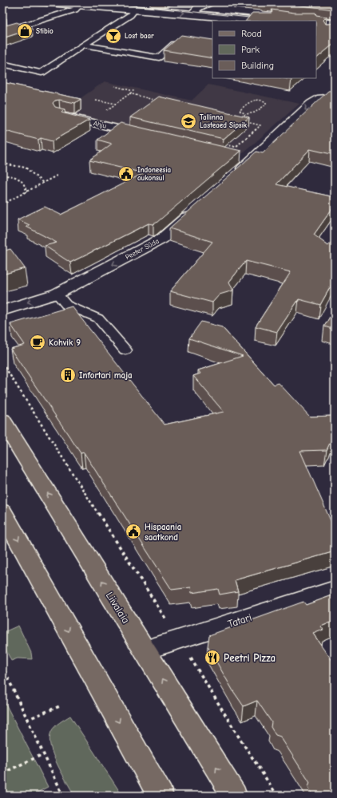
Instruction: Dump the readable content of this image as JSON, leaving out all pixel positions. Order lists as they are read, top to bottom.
{
  "streets": {
    "main road": ["Liivalaia"],
    "street": ["Ahju", "Peeter Süda", "Tatari"]
  },
  "crossings": [
    ["Liivalaia", "Tatari"]
  ],
  "one_way": ["Peeter Süda"],
  "places": {
    "shop": ["Stibio"],
    "bar": ["Lost baar"],
    "school or university": ["Tallinna Lasteaed Sipsik"],
    "public building": ["Indoneesia aukonsul", "Hispaania saatkond"],
    "cafe": ["Kohvik 9"],
    "building": ["Infortari maja"],
    "restaurant": ["Peetri Pizza"]
  },
  "legend": ["Road", "Park", "Building"]
}
